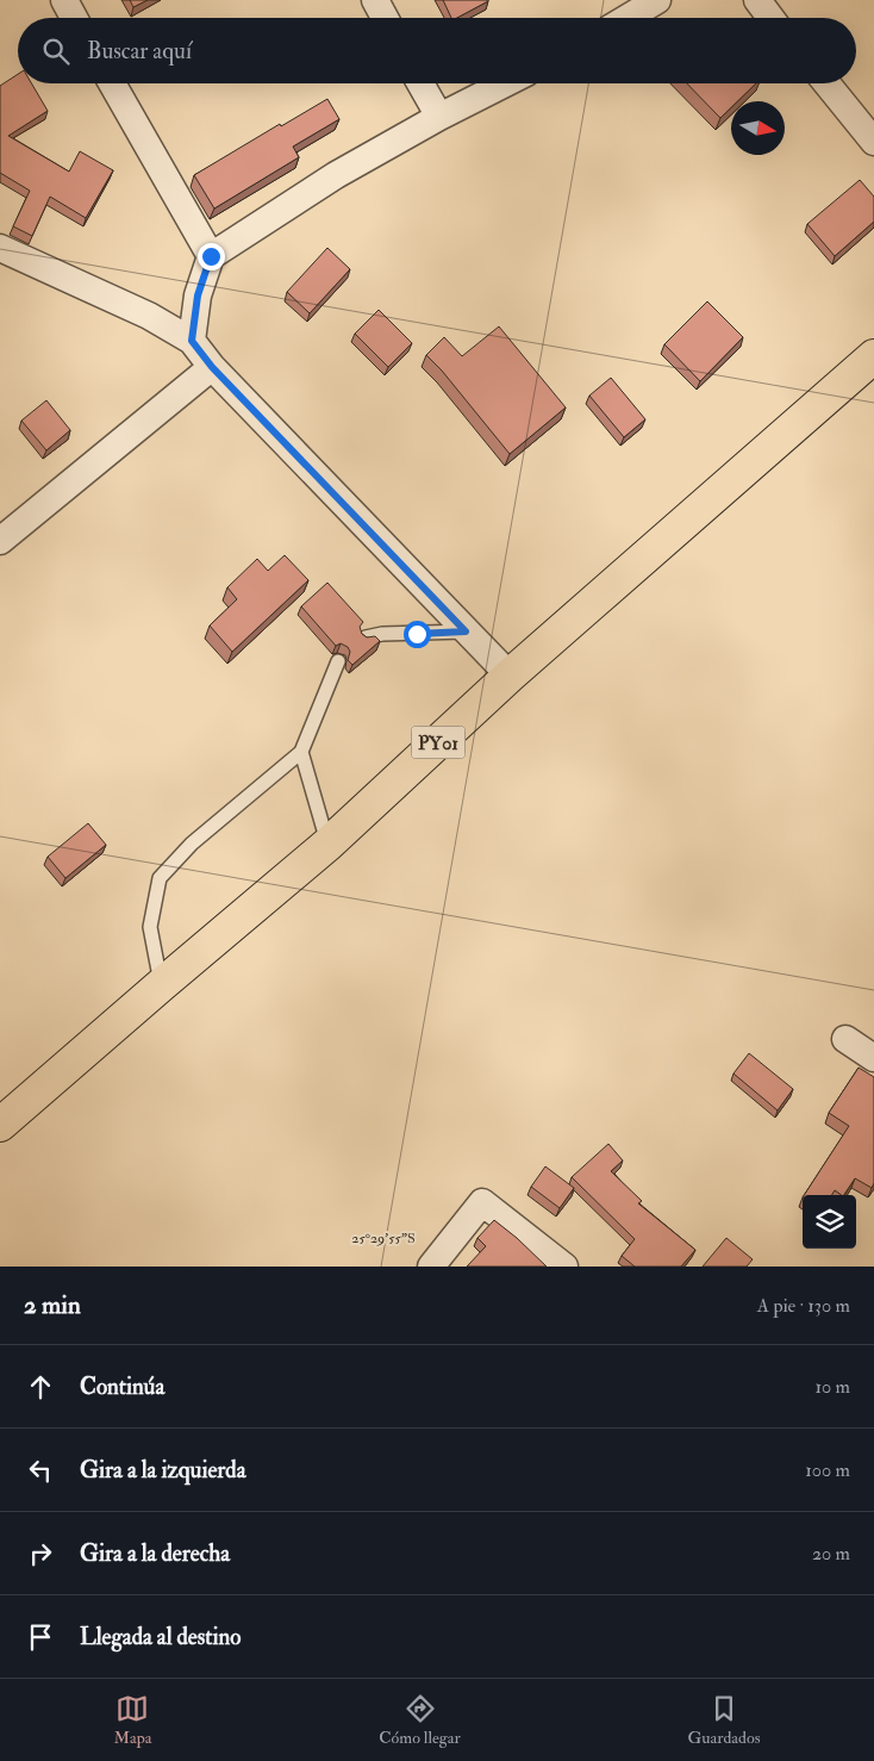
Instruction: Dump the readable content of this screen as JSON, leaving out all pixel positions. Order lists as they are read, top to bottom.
{
  "streets": {
    "highway": ["PY01"]
  },
  "north": "right",
  "page": {
    "search": "Buscar aquí",
    "heading": ["2 min", "A pie · 130 m"],
    "list": [
      ["Continúa", "10 m"],
      ["Gira a la izquierda", "100 m"],
      ["Gira a la derecha", "20 m"],
      "Llegada al destino"
    ],
    "nav": ["Mapa", "Cómo llegar", "Guardados"]
  },
  "coordinates": ["25°29'55\"S"]
}
